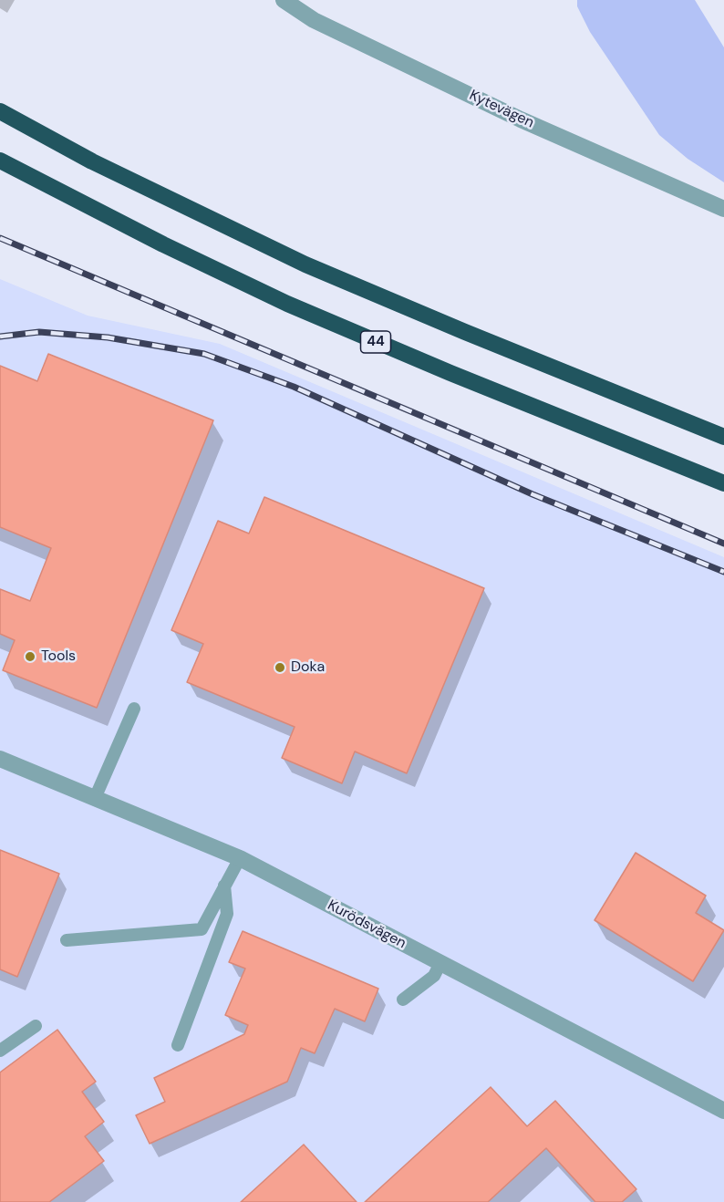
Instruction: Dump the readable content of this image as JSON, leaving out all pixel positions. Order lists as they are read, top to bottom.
{
  "streets": {
    "highway": ["44"],
    "street": ["Kytevägen", "Kurödsvägen"]
  },
  "places": ["Tools", "Doka"]
}
